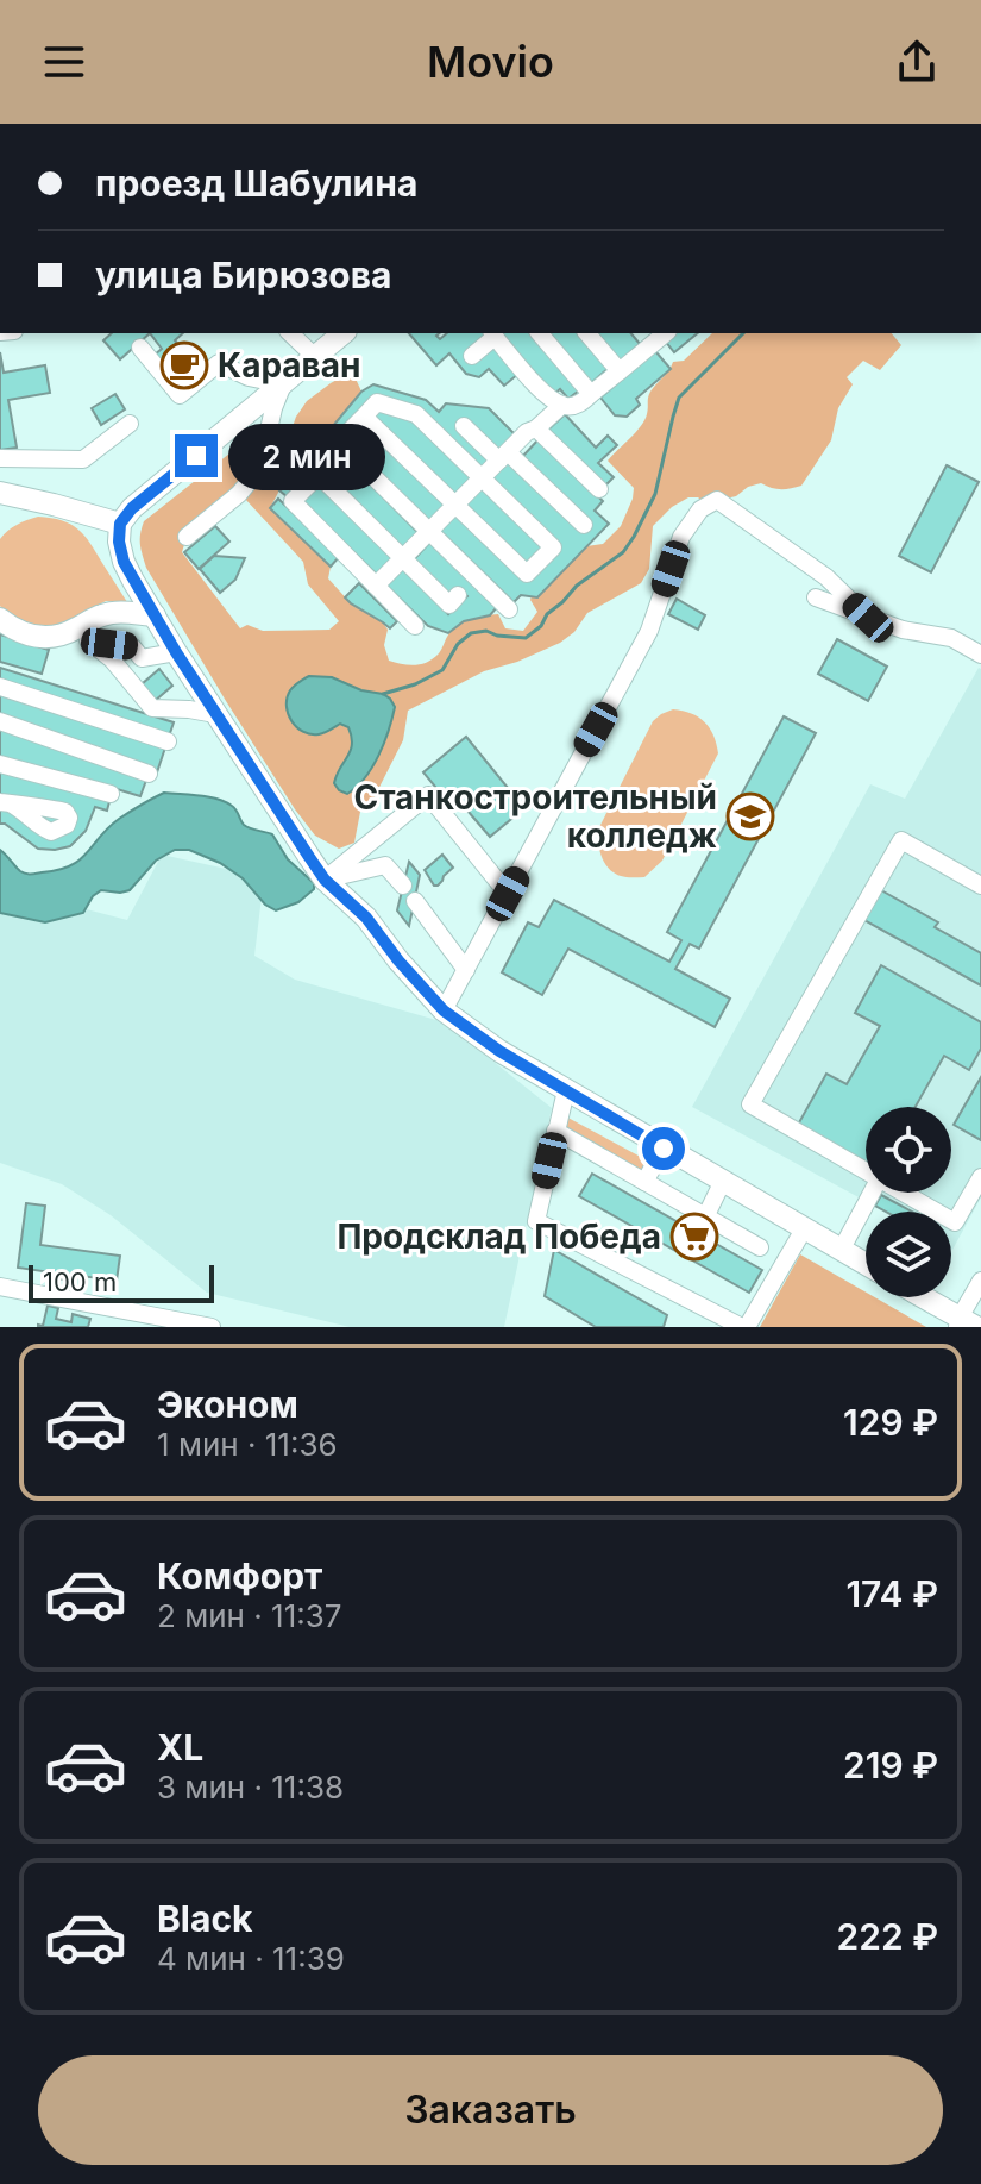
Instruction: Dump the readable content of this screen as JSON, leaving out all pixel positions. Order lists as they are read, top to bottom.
{
  "places": {
    "cafe": ["Караван"],
    "school or university": ["Станкостроительный колледж"],
    "supermarket": ["Продсклад Победа"]
  },
  "scale_bar": "100 m",
  "page": {
    "header": "Movio",
    "banner": ["проезд Шабулина", "улица Бирюзова"],
    "bubble": "2 мин",
    "scale": "100 m",
    "list": [
      {
        "name": "Эконом",
        "note": "1 мин · 11:36",
        "value": "129 ₽"
      },
      {
        "name": "Комфорт",
        "note": "2 мин · 11:37",
        "value": "174 ₽"
      },
      {
        "name": "XL",
        "note": "3 мин · 11:38",
        "value": "219 ₽"
      },
      {
        "name": "Black",
        "note": "4 мин · 11:39",
        "value": "222 ₽"
      }
    ],
    "buttons": "Заказать"
  }
}
